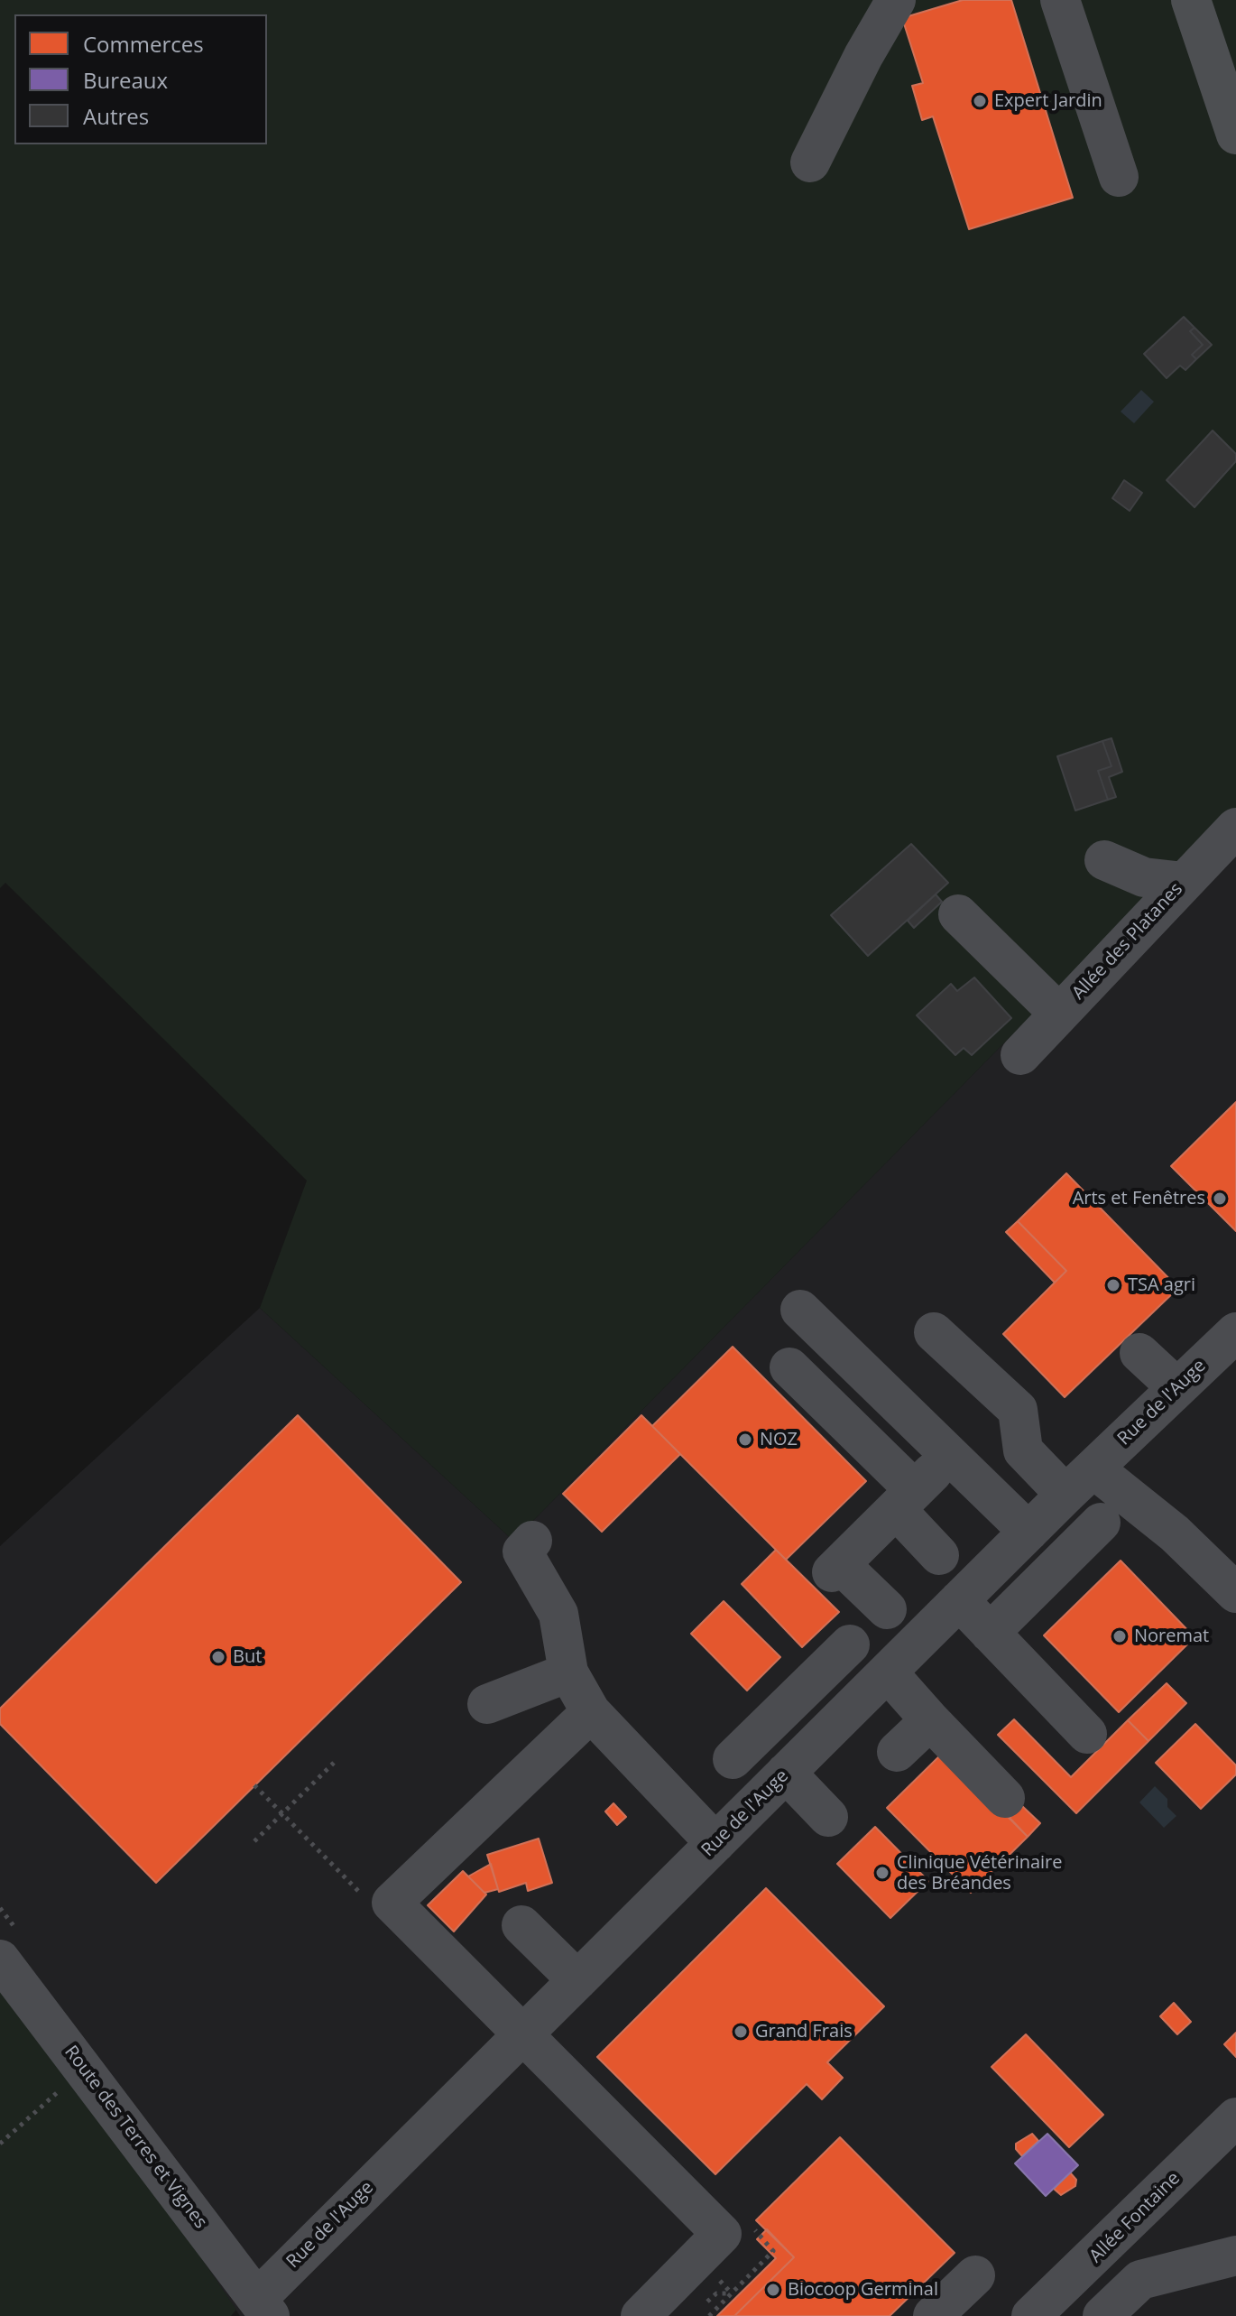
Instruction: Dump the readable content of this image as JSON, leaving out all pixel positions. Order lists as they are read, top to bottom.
{
  "streets": {
    "street": [
      "Allée des Platanes",
      "Rue de l'Auge",
      "Route des Terres et Vignes",
      "Allée Fontaine"
    ]
  },
  "crossings": [
    ["Rue de l'Auge", "Route des Terres et Vignes"]
  ],
  "places": [
    "Expert Jardin",
    "Arts et Fenêtres",
    "TSA agri",
    "NOZ",
    "Noremat",
    "But",
    "Clinique Vétérinaire des Bréandes",
    "Grand Frais",
    "Biocoop Germinal"
  ],
  "legend": ["Commerces", "Bureaux", "Autres"]
}
